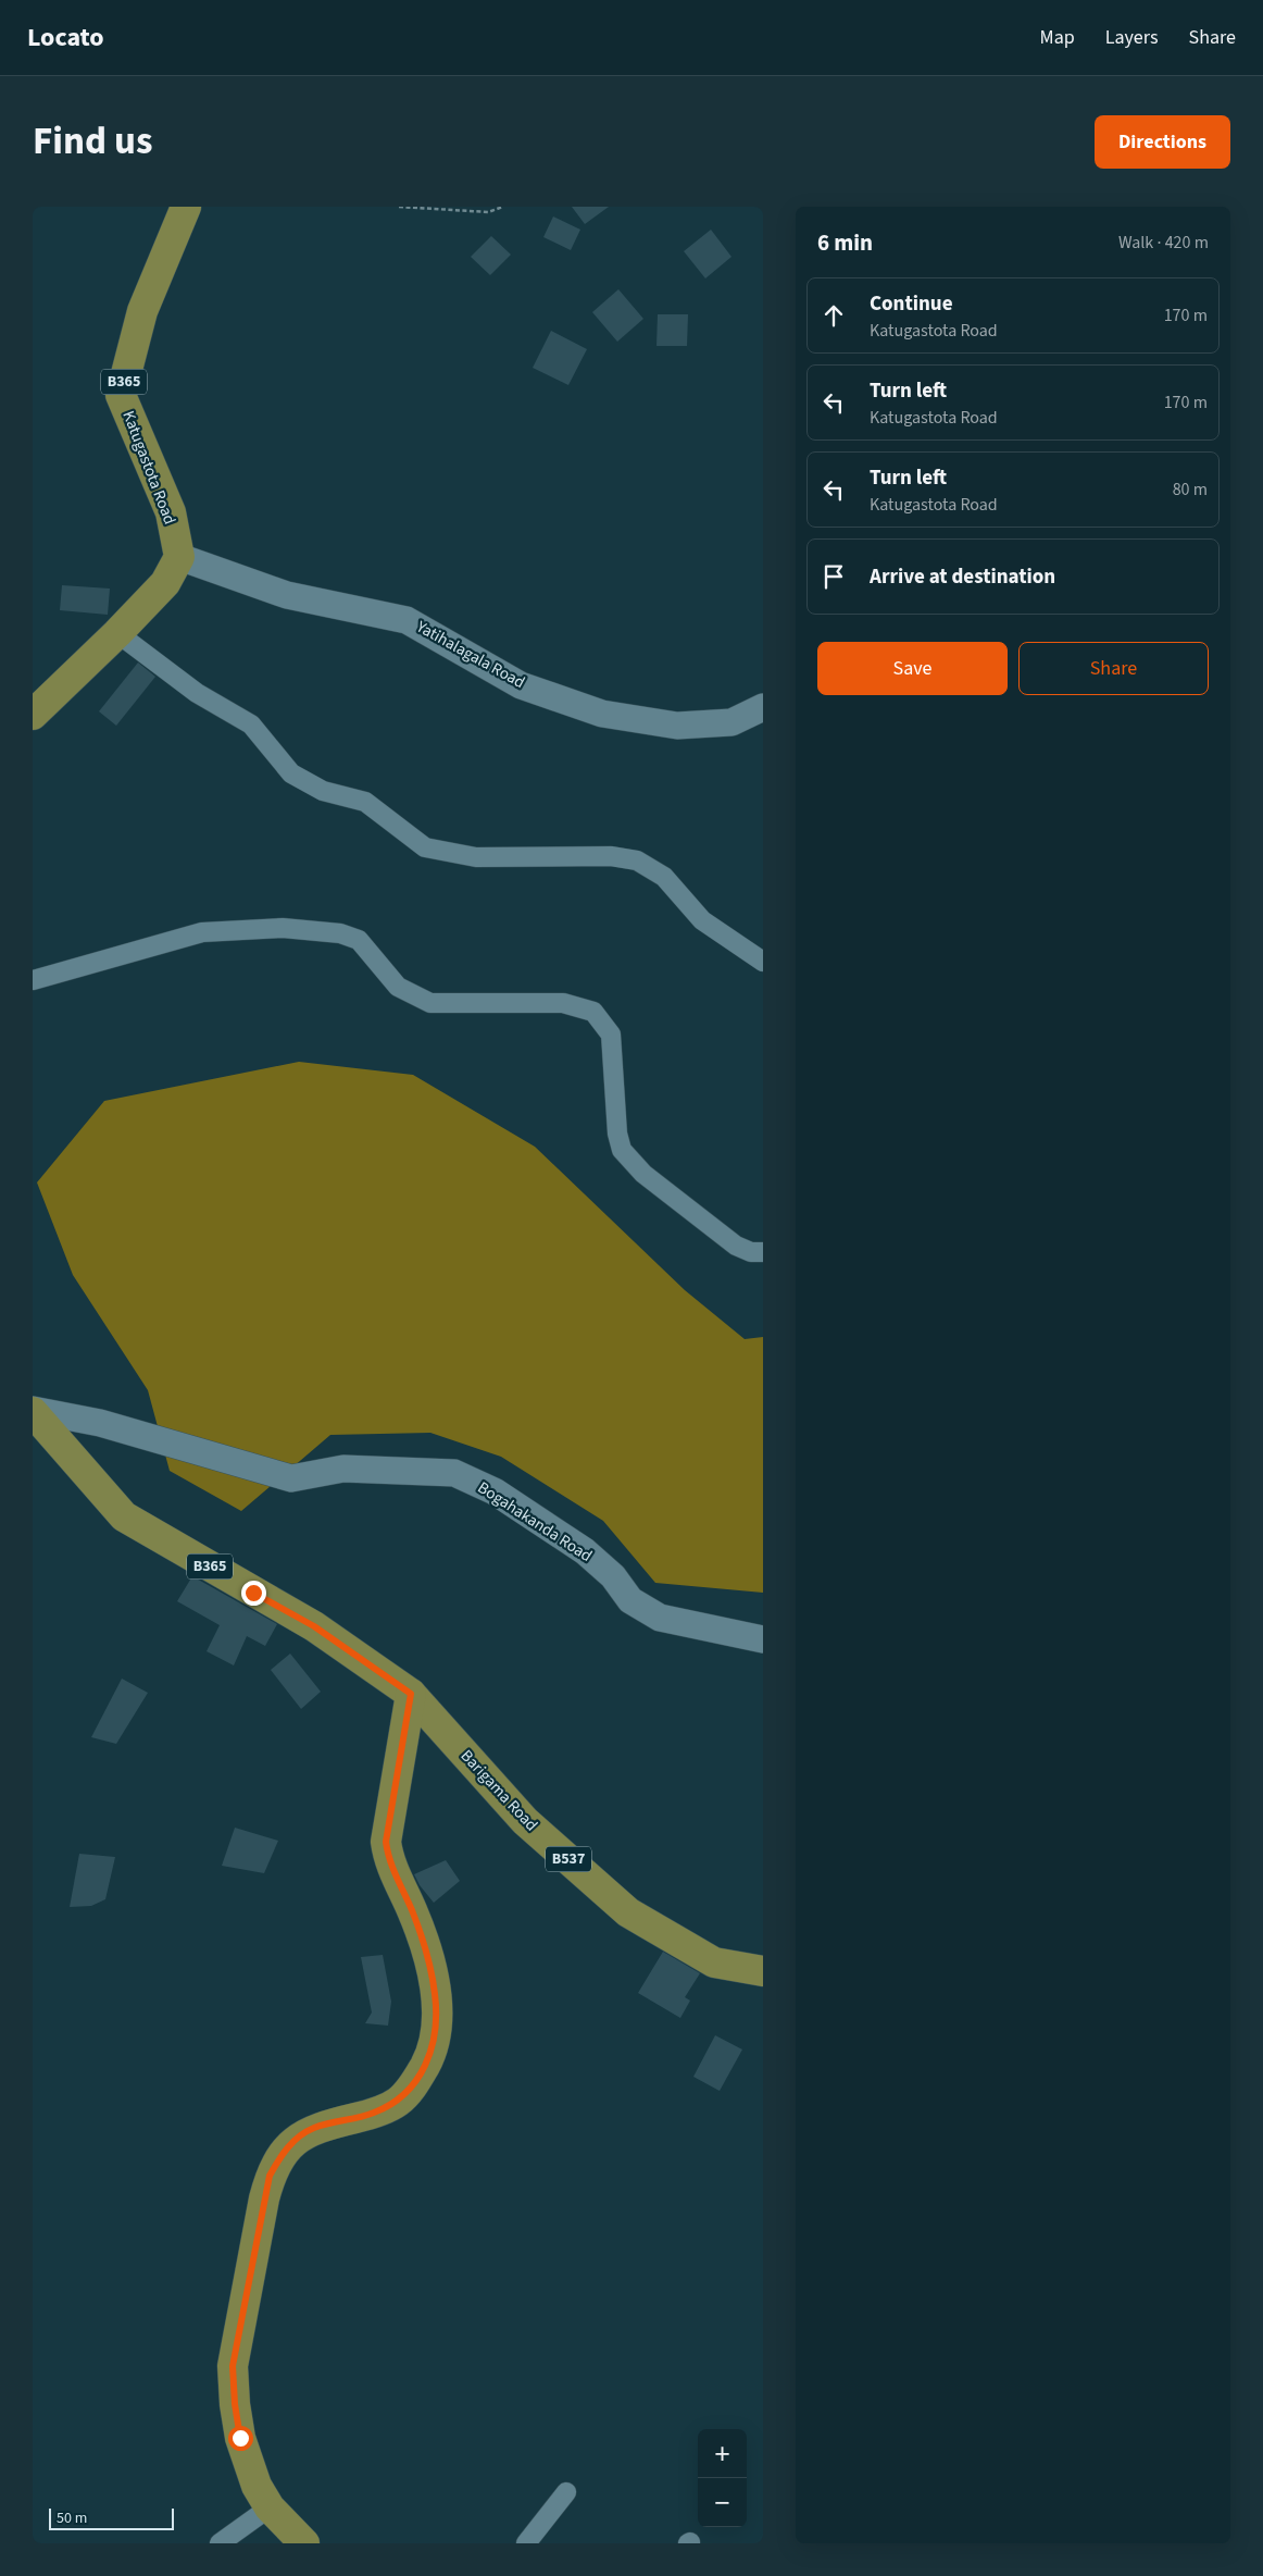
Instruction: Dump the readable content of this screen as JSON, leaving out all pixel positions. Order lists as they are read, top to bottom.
{
  "streets": {
    "main road": [
      "B365",
      "Katugastota Road",
      "Barigama Road",
      "B537"
    ],
    "street": ["Yatihalagala Road", "Bogahakanda Road"]
  },
  "crossings": [
    ["B365", "Bogahakanda Road"],
    ["B365", "Barigama Road"],
    ["Katugastota Road", "Yatihalagala Road"]
  ],
  "scale_bar": "50 m",
  "page": {
    "header": "Locato",
    "nav": ["Map", "Layers", "Share"],
    "title": "Find us",
    "buttons": [
      "Directions",
      ["Save", "Share"]
    ],
    "heading": ["6 min", "Walk · 420 m"],
    "list": [
      ["Continue", "Katugastota Road", "170 m"],
      ["Turn left", "Katugastota Road", "170 m"],
      ["Turn left", "Katugastota Road", "80 m"],
      "Arrive at destination"
    ],
    "map_buttons": ["+", "−"],
    "scale": "50 m"
  }
}
